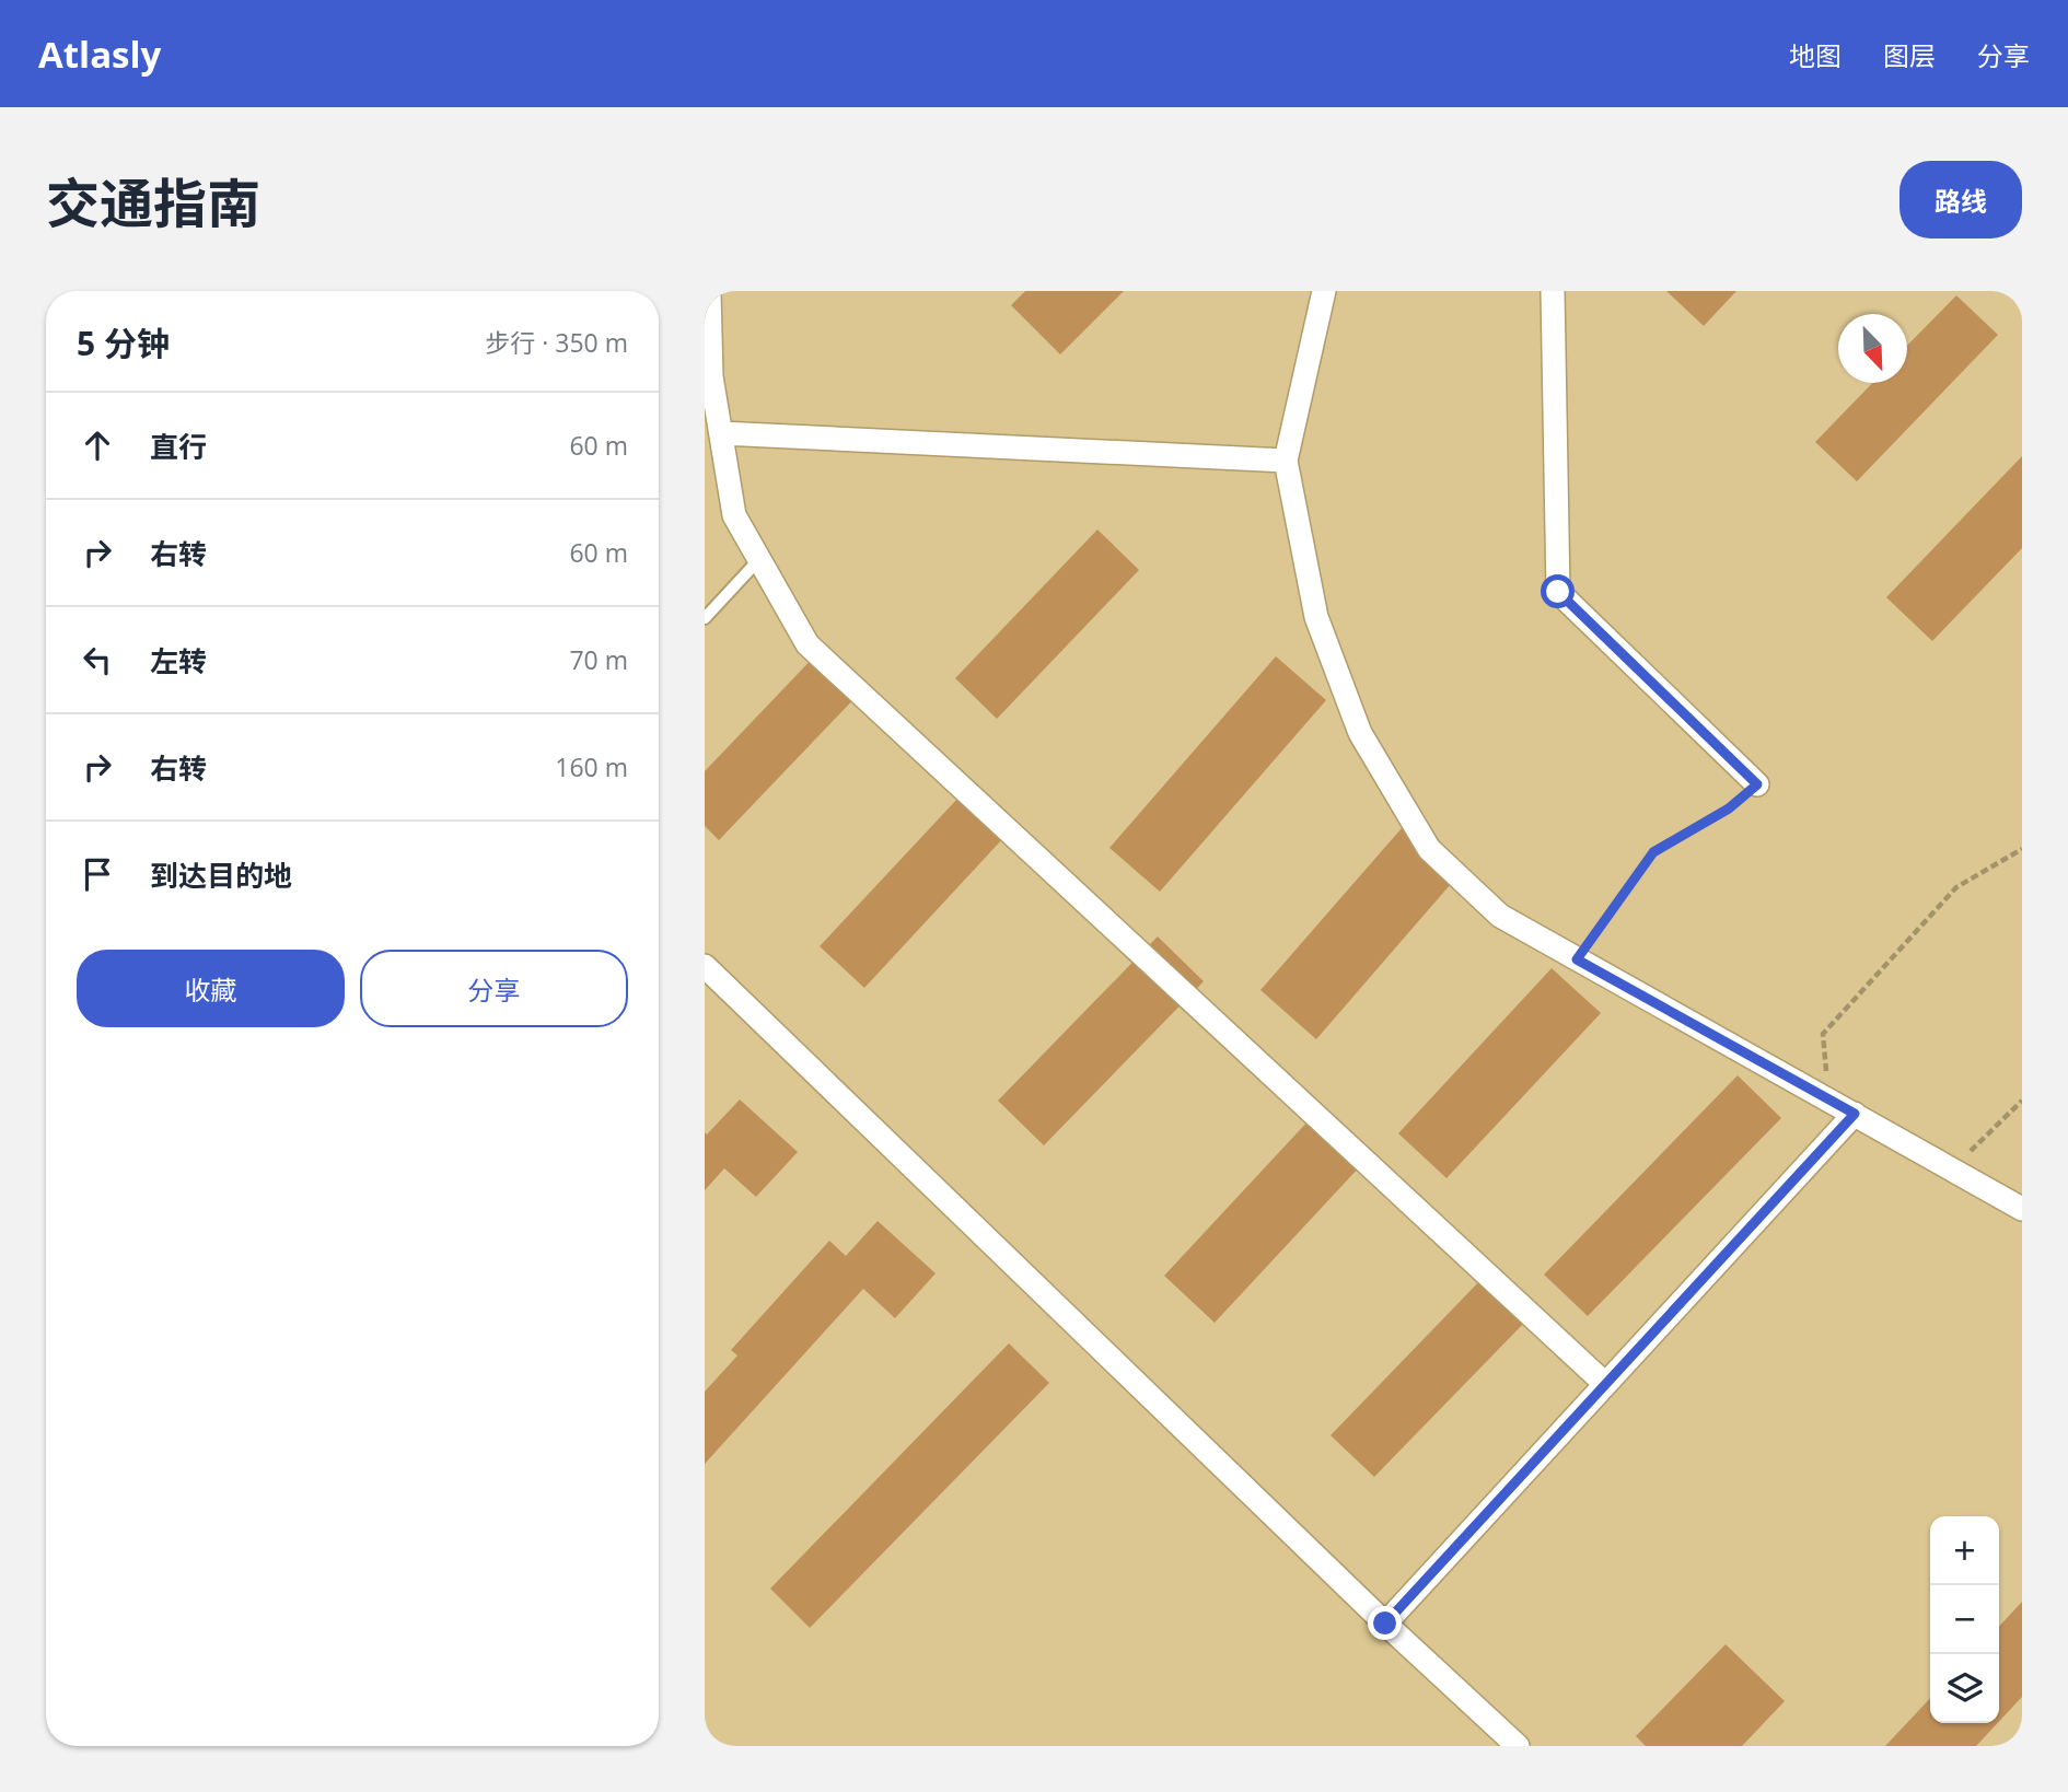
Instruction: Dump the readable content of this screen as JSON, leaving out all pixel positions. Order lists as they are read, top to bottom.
{
  "north": "bottom right",
  "page": {
    "header": "Atlasly",
    "nav": ["地图", "图层", "分享"],
    "title": "交通指南",
    "buttons": [
      "路线",
      ["收藏", "分享"]
    ],
    "heading": ["5 分钟", "步行 · 350 m"],
    "list": [
      ["直行", "60 m"],
      ["右转", "60 m"],
      ["左转", "70 m"],
      ["右转", "160 m"],
      "到达目的地"
    ],
    "map_buttons": ["+", "−"]
  }
}
